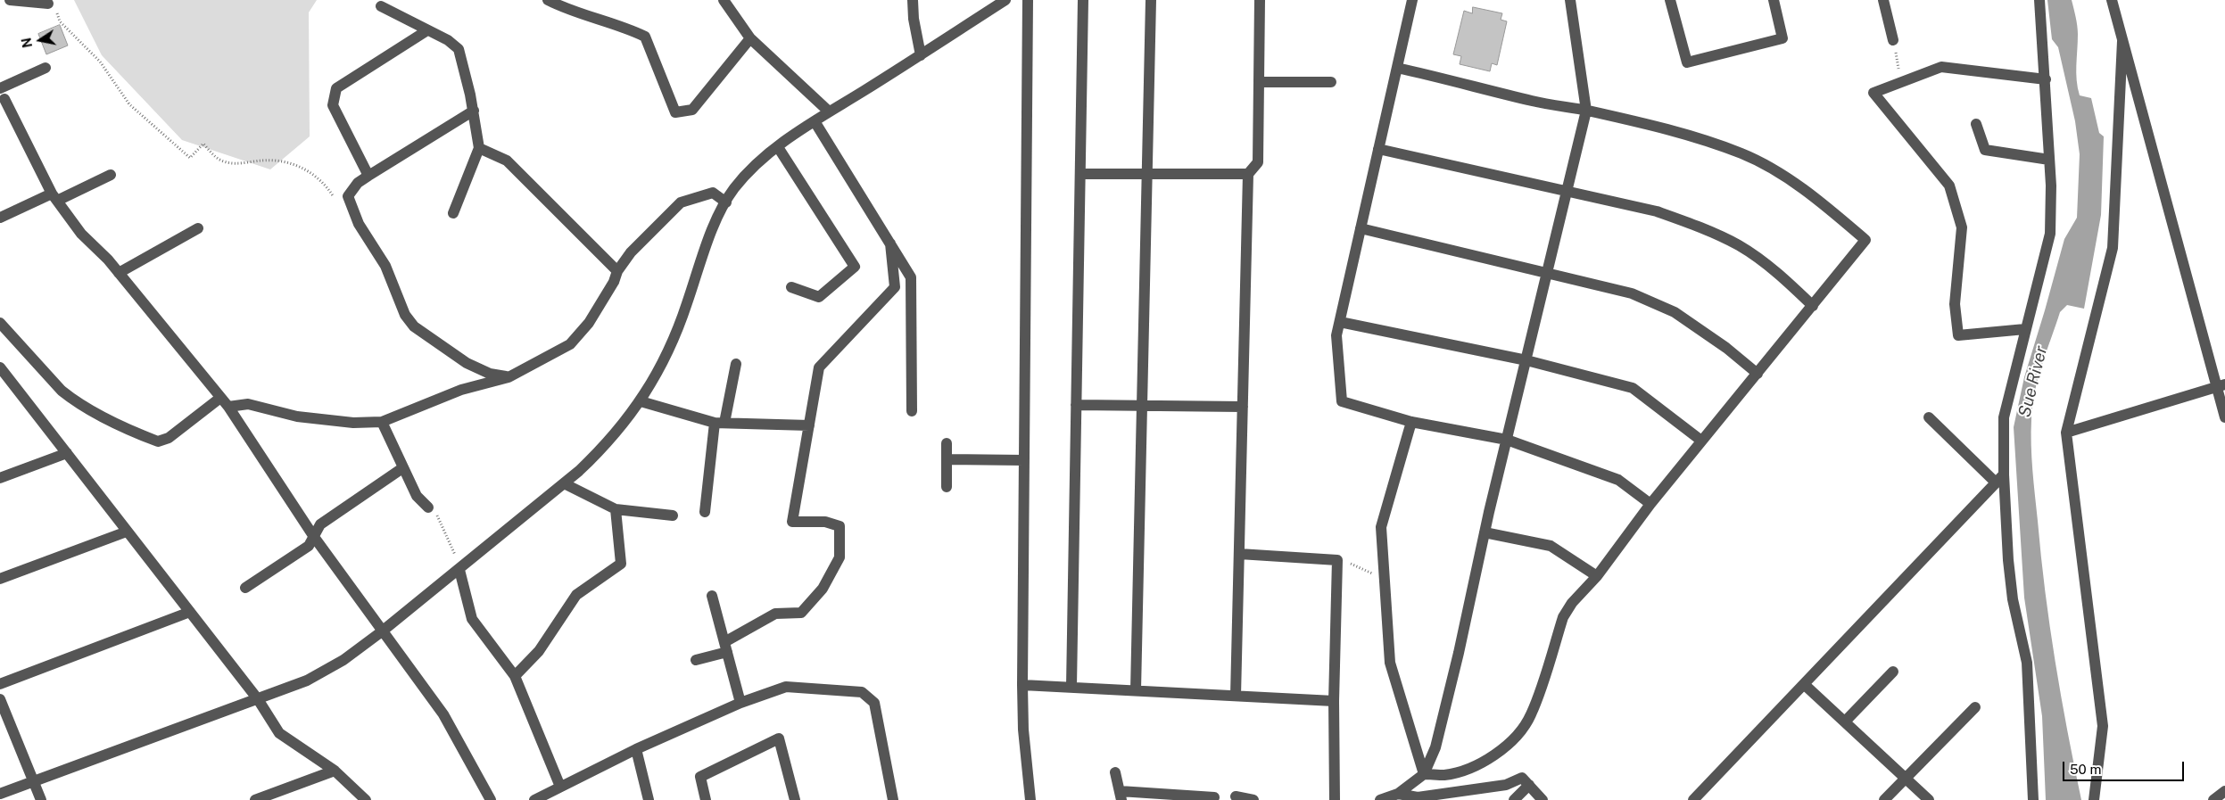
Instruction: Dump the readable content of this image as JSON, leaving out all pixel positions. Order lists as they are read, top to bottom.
{
  "water": ["Sue River"],
  "scale_bar": "50 m",
  "north": "left"
}
